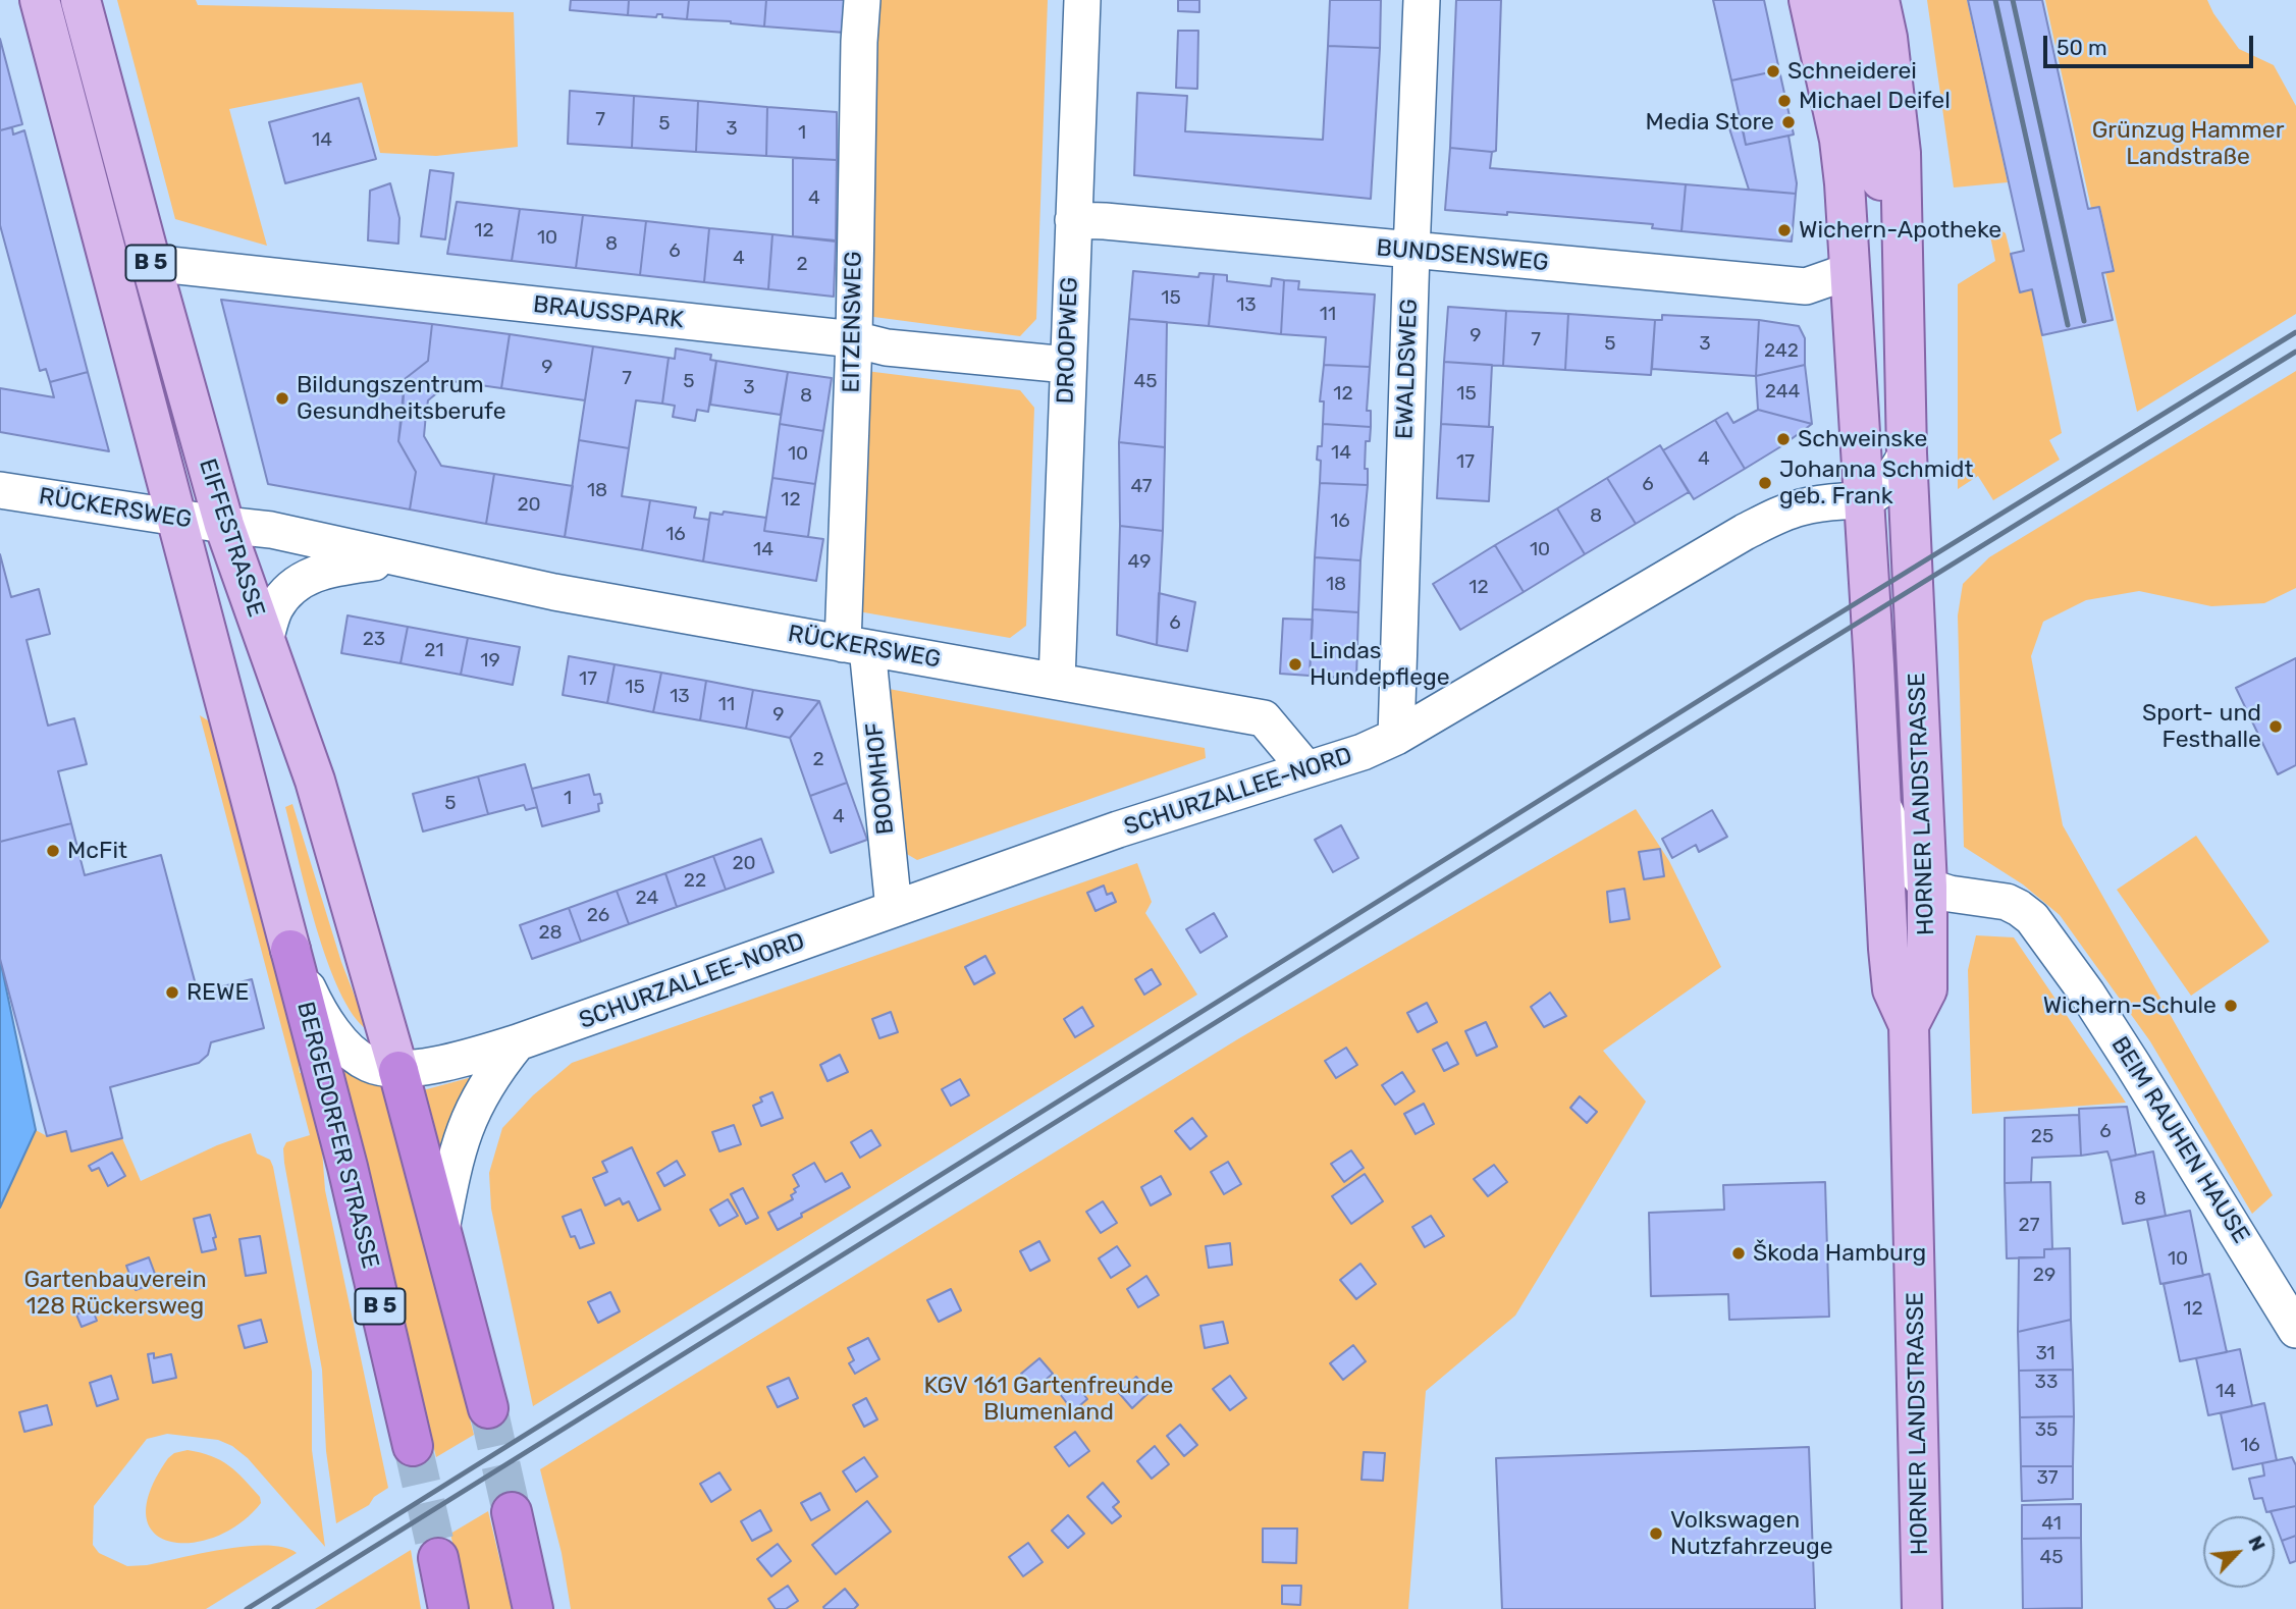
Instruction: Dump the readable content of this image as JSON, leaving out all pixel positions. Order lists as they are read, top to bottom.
{
  "streets": {
    "highway": ["B 5", "BERGEDORFER STRASSE"],
    "main road": ["EIFFESTRASSE", "HORNER LANDSTRASSE"],
    "street": [
      "BUNDSENSWEG",
      "BRAUSSPARK",
      "EITZENSWEG",
      "DROOPWEG",
      "EWALDSWEG",
      "RÜCKERSWEG",
      "BOOMHOF",
      "SCHURZALLEE-NORD",
      "BEIM RAUHEN HAUSE"
    ]
  },
  "crossings": [
    ["BUNDSENSWEG", "DROOPWEG"],
    ["BUNDSENSWEG", "EWALDSWEG"],
    ["BUNDSENSWEG", "HORNER LANDSTRASSE"],
    ["B 5", "EIFFESTRASSE"],
    ["B 5", "SCHURZALLEE-NORD"],
    ["BRAUSSPARK", "EITZENSWEG"],
    ["BRAUSSPARK", "DROOPWEG"],
    ["BRAUSSPARK", "EIFFESTRASSE"],
    ["EITZENSWEG", "RÜCKERSWEG"],
    ["EITZENSWEG", "BOOMHOF"],
    ["DROOPWEG", "RÜCKERSWEG"],
    ["EWALDSWEG", "SCHURZALLEE-NORD"],
    ["RÜCKERSWEG", "EIFFESTRASSE"],
    ["RÜCKERSWEG", "BOOMHOF"],
    ["RÜCKERSWEG", "SCHURZALLEE-NORD"],
    ["EIFFESTRASSE", "SCHURZALLEE-NORD"],
    ["EIFFESTRASSE", "BERGEDORFER STRASSE"],
    ["BOOMHOF", "SCHURZALLEE-NORD"],
    ["SCHURZALLEE-NORD", "HORNER LANDSTRASSE"],
    ["SCHURZALLEE-NORD", "BERGEDORFER STRASSE"],
    ["HORNER LANDSTRASSE", "BEIM RAUHEN HAUSE"]
  ],
  "parks": ["Grünzug Hammer Landstraße", "Gartenbauverein 128 Rückersweg", "KGV 161 Gartenfreunde Blumenland"],
  "places": [
    "Schneiderei",
    "Michael Deifel",
    "Media Store",
    "Wichern-Apotheke",
    "Bildungszentrum Gesundheitsberufe",
    "Schweinske",
    "Johanna Schmidt geb. Frank",
    "Lindas Hundepflege",
    "Sport- und Festhalle",
    "McFit",
    "REWE",
    "Wichern-Schule",
    "Škoda Hamburg",
    "Volkswagen Nutzfahrzeuge"
  ],
  "house_numbers": [
    "7",
    "5",
    "3",
    "1",
    "14",
    "4",
    "12",
    "10",
    "8",
    "6",
    "4",
    "2",
    "15",
    "13",
    "11",
    "9",
    "7",
    "5",
    "3",
    "242",
    "9",
    "7",
    "5",
    "45",
    "3",
    "244",
    "12",
    "15",
    "8",
    "14",
    "10",
    "4",
    "17",
    "6",
    "47",
    "18",
    "12",
    "20",
    "8",
    "16",
    "16",
    "14",
    "10",
    "49",
    "18",
    "12",
    "6",
    "23",
    "21",
    "19",
    "17",
    "15",
    "13",
    "11",
    "9",
    "2",
    "1",
    "5",
    "4",
    "20",
    "22",
    "24",
    "26",
    "28",
    "6",
    "25",
    "8",
    "27",
    "10",
    "29",
    "12",
    "31",
    "33",
    "14",
    "35",
    "16",
    "37",
    "41",
    "45"
  ],
  "scale_bar": "50 m",
  "north": "top right"
}
